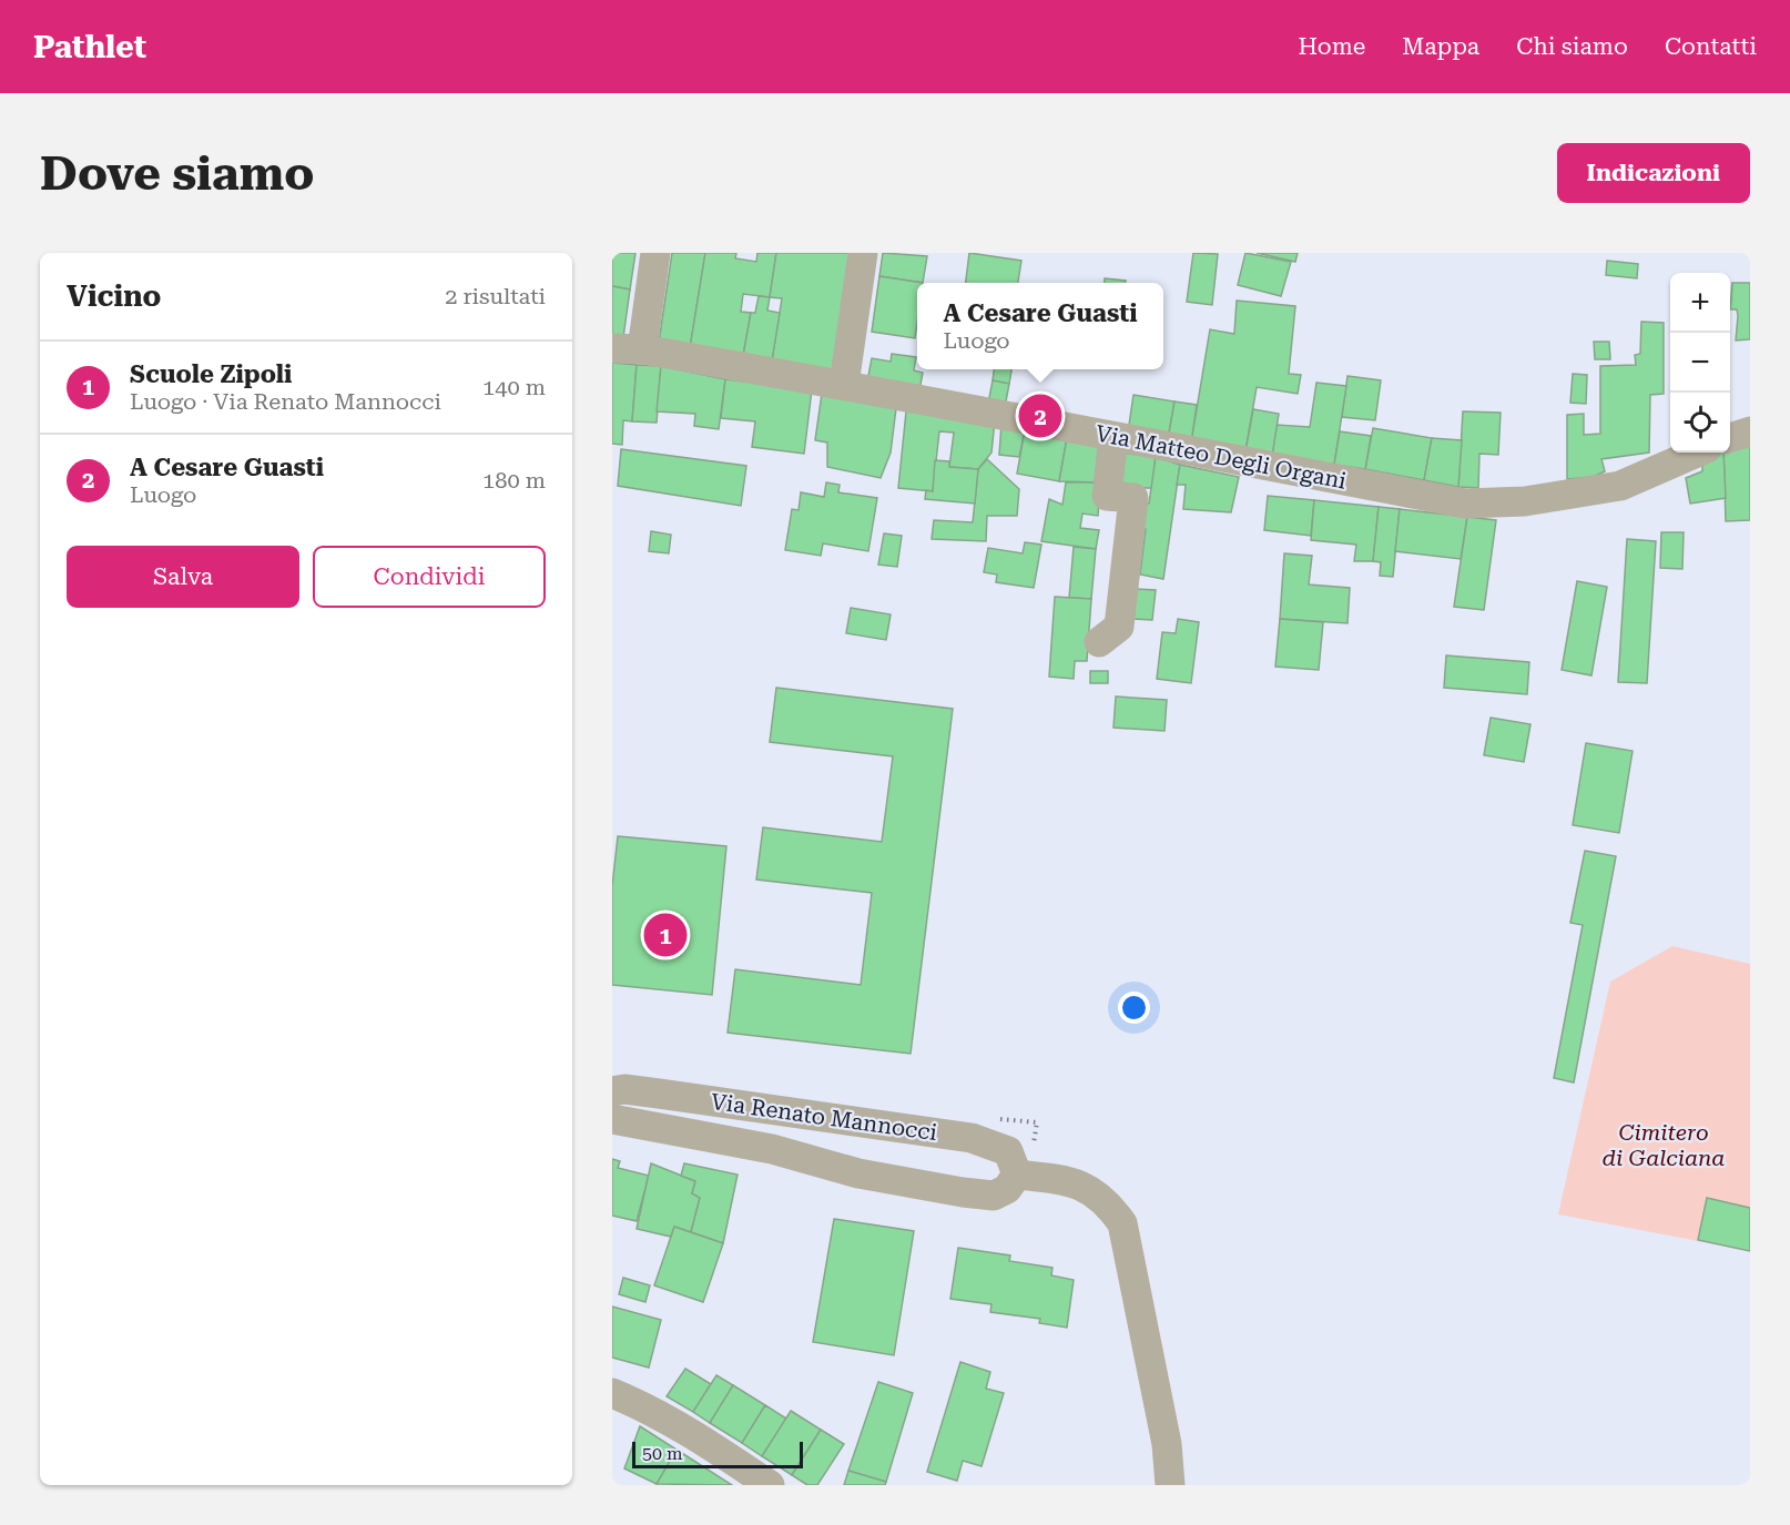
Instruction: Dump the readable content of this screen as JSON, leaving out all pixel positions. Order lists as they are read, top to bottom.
{
  "streets": {
    "street": ["Via Matteo Degli Organi", "Via Renato Mannocci"]
  },
  "parks": ["Cimitero di Galciana"],
  "scale_bar": "50 m",
  "page": {
    "header": "Pathlet",
    "nav": [
      "Home",
      "Mappa",
      "Chi siamo",
      "Contatti"
    ],
    "buttons": [
      "Indicazioni",
      ["Salva", "Condividi"]
    ],
    "title": "Dove siamo",
    "heading": ["Vicino", "2 risultati"],
    "map_buttons": ["+", "−"],
    "popup": ["A Cesare Guasti", "Luogo"],
    "list": [
      {
        "mark": "1",
        "name": "Scuole Zipoli",
        "note": "Luogo · Via Renato Mannocci",
        "value": "140 m"
      },
      {
        "mark": "2",
        "name": "A Cesare Guasti",
        "note": "Luogo",
        "value": "180 m"
      }
    ],
    "pins": ["2", "1"],
    "scale": "50 m"
  }
}
